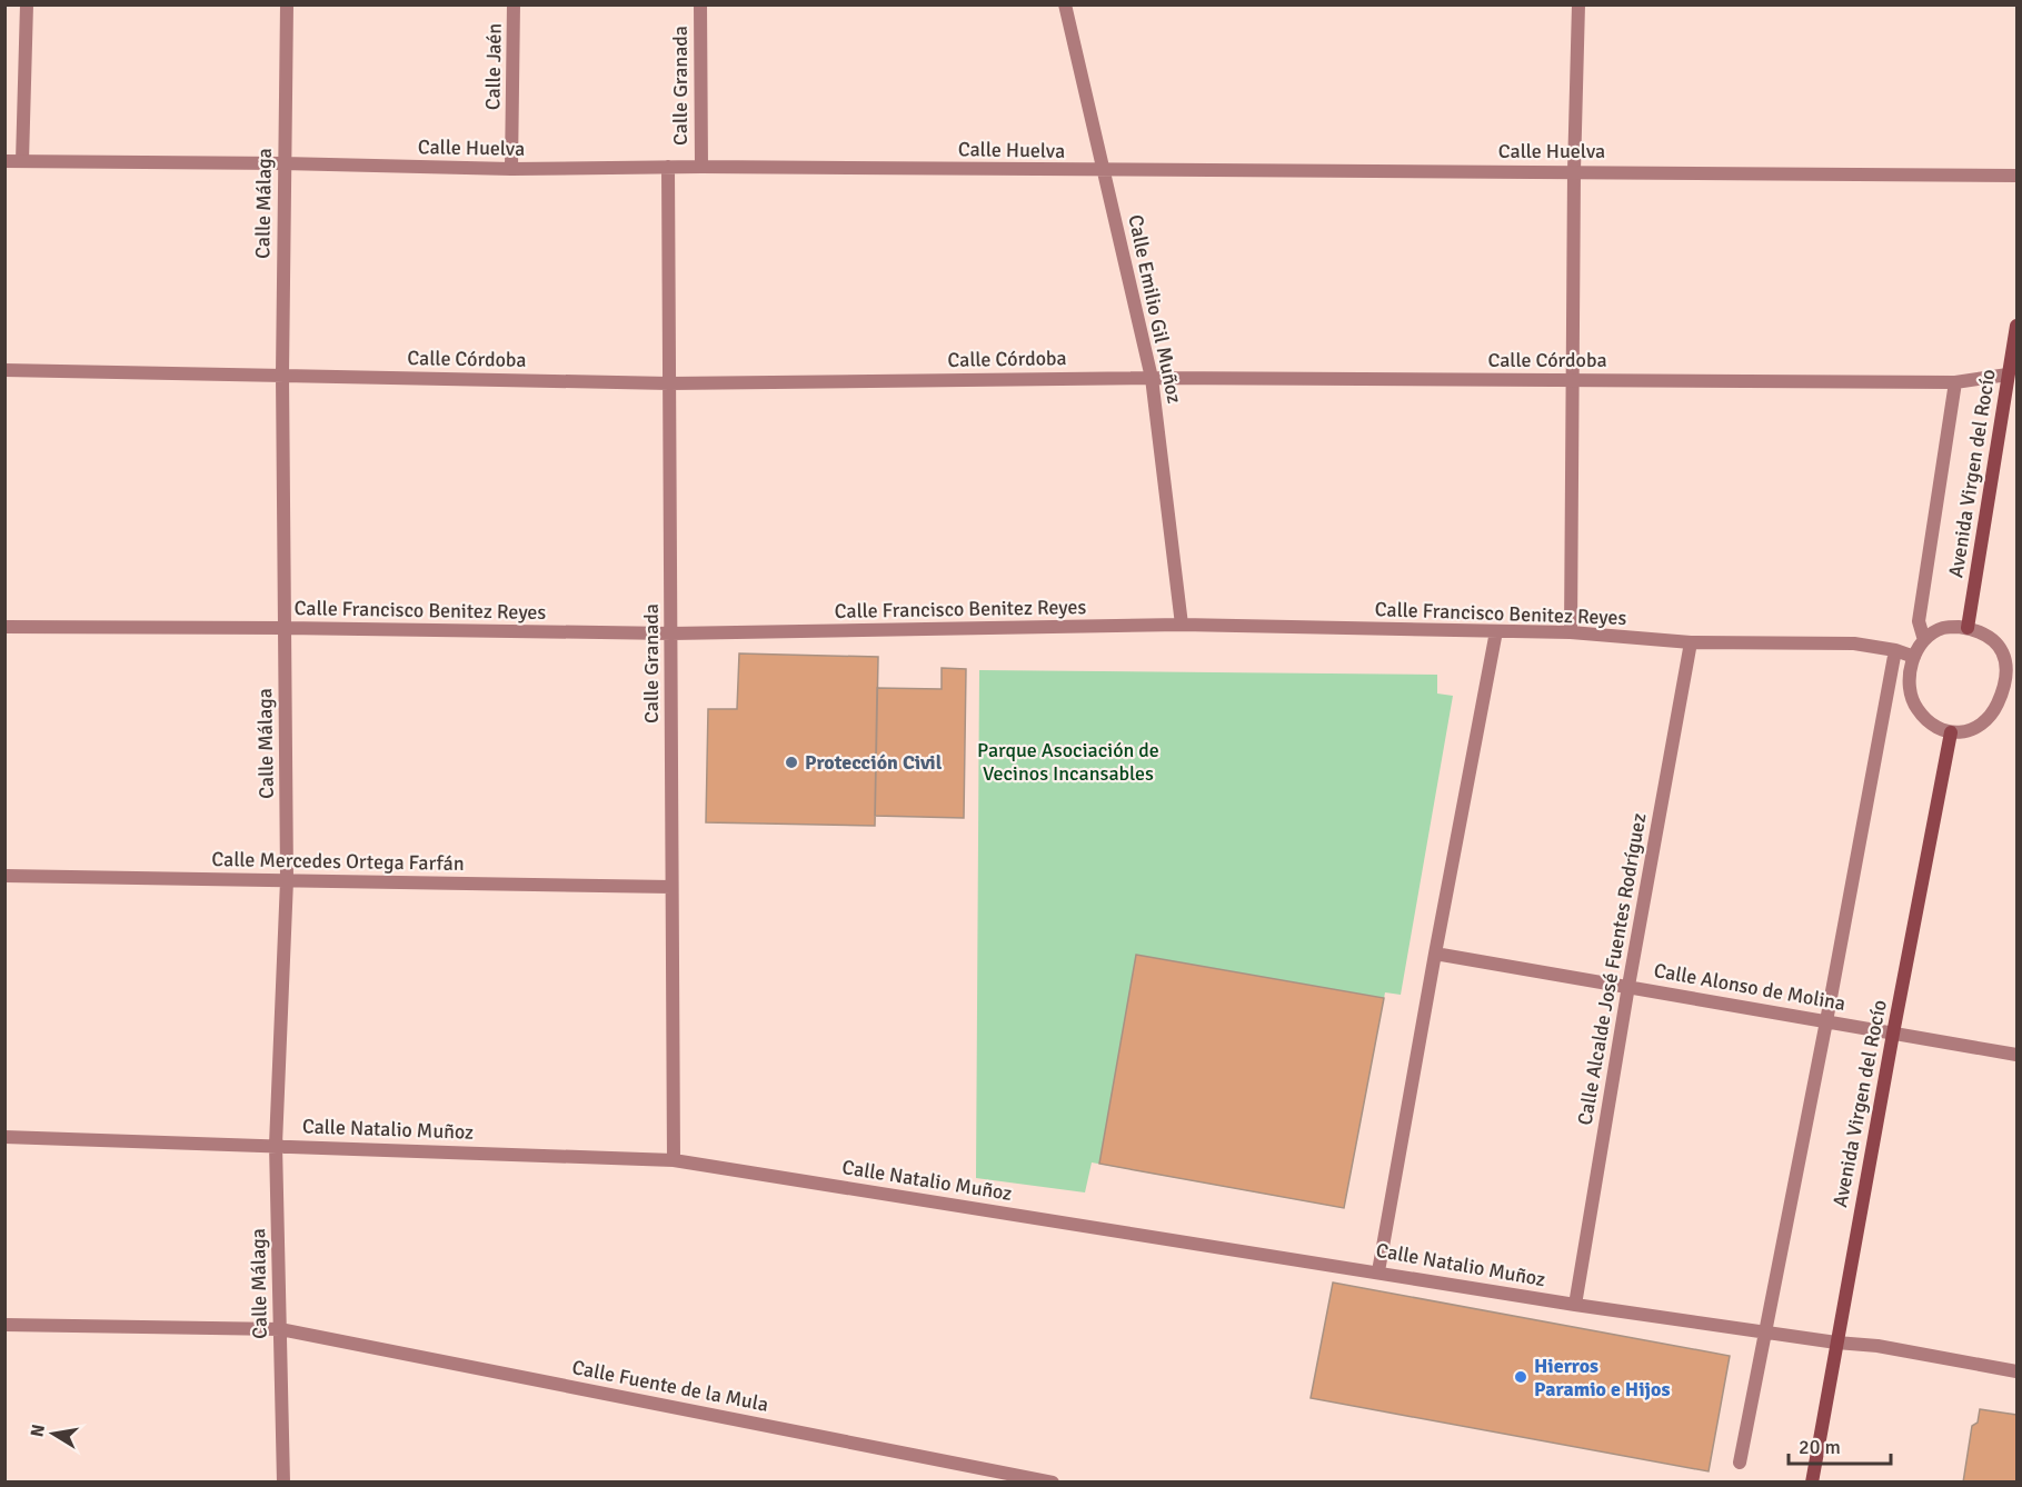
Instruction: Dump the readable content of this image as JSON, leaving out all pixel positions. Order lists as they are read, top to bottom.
{
  "streets": {
    "street": [
      "Calle Jaén",
      "Calle Granada",
      "Calle Huelva",
      "Calle Málaga",
      "Calle Emilio Gil Muñoz",
      "Calle Córdoba",
      "Avenida Virgen del Rocío",
      "Calle Francisco Benitez Reyes",
      "Calle Mercedes Ortega Farfán",
      "Calle Alcalde José Fuentes Rodríguez",
      "Calle Alonso de Molina",
      "Calle Natalio Muñoz",
      "Calle Fuente de la Mula"
    ]
  },
  "crossings": [
    ["Calle Jaén", "Calle Huelva"],
    ["Calle Granada", "Calle Huelva"],
    ["Calle Granada", "Calle Córdoba"],
    ["Calle Granada", "Calle Francisco Benitez Reyes"],
    ["Calle Granada", "Calle Mercedes Ortega Farfán"],
    ["Calle Granada", "Calle Natalio Muñoz"],
    ["Calle Huelva", "Calle Málaga"],
    ["Calle Huelva", "Calle Emilio Gil Muñoz"],
    ["Calle Málaga", "Calle Córdoba"],
    ["Calle Málaga", "Calle Francisco Benitez Reyes"],
    ["Calle Málaga", "Calle Mercedes Ortega Farfán"],
    ["Calle Málaga", "Calle Natalio Muñoz"],
    ["Calle Málaga", "Calle Fuente de la Mula"],
    ["Calle Emilio Gil Muñoz", "Calle Córdoba"],
    ["Calle Emilio Gil Muñoz", "Calle Francisco Benitez Reyes"],
    ["Calle Córdoba", "Avenida Virgen del Rocío"],
    ["Avenida Virgen del Rocío", "Calle Francisco Benitez Reyes"],
    ["Avenida Virgen del Rocío", "Calle Alonso de Molina"],
    ["Avenida Virgen del Rocío", "Calle Natalio Muñoz"],
    ["Calle Francisco Benitez Reyes", "Calle Alcalde José Fuentes Rodríguez"],
    ["Calle Alcalde José Fuentes Rodríguez", "Calle Alonso de Molina"],
    ["Calle Alcalde José Fuentes Rodríguez", "Calle Natalio Muñoz"]
  ],
  "parks": ["Parque Asociación de Vecinos Incansables"],
  "places": ["Protección Civil", "Hierros Paramio e Hijos"],
  "scale_bar": "20 m",
  "north": "left"
}
